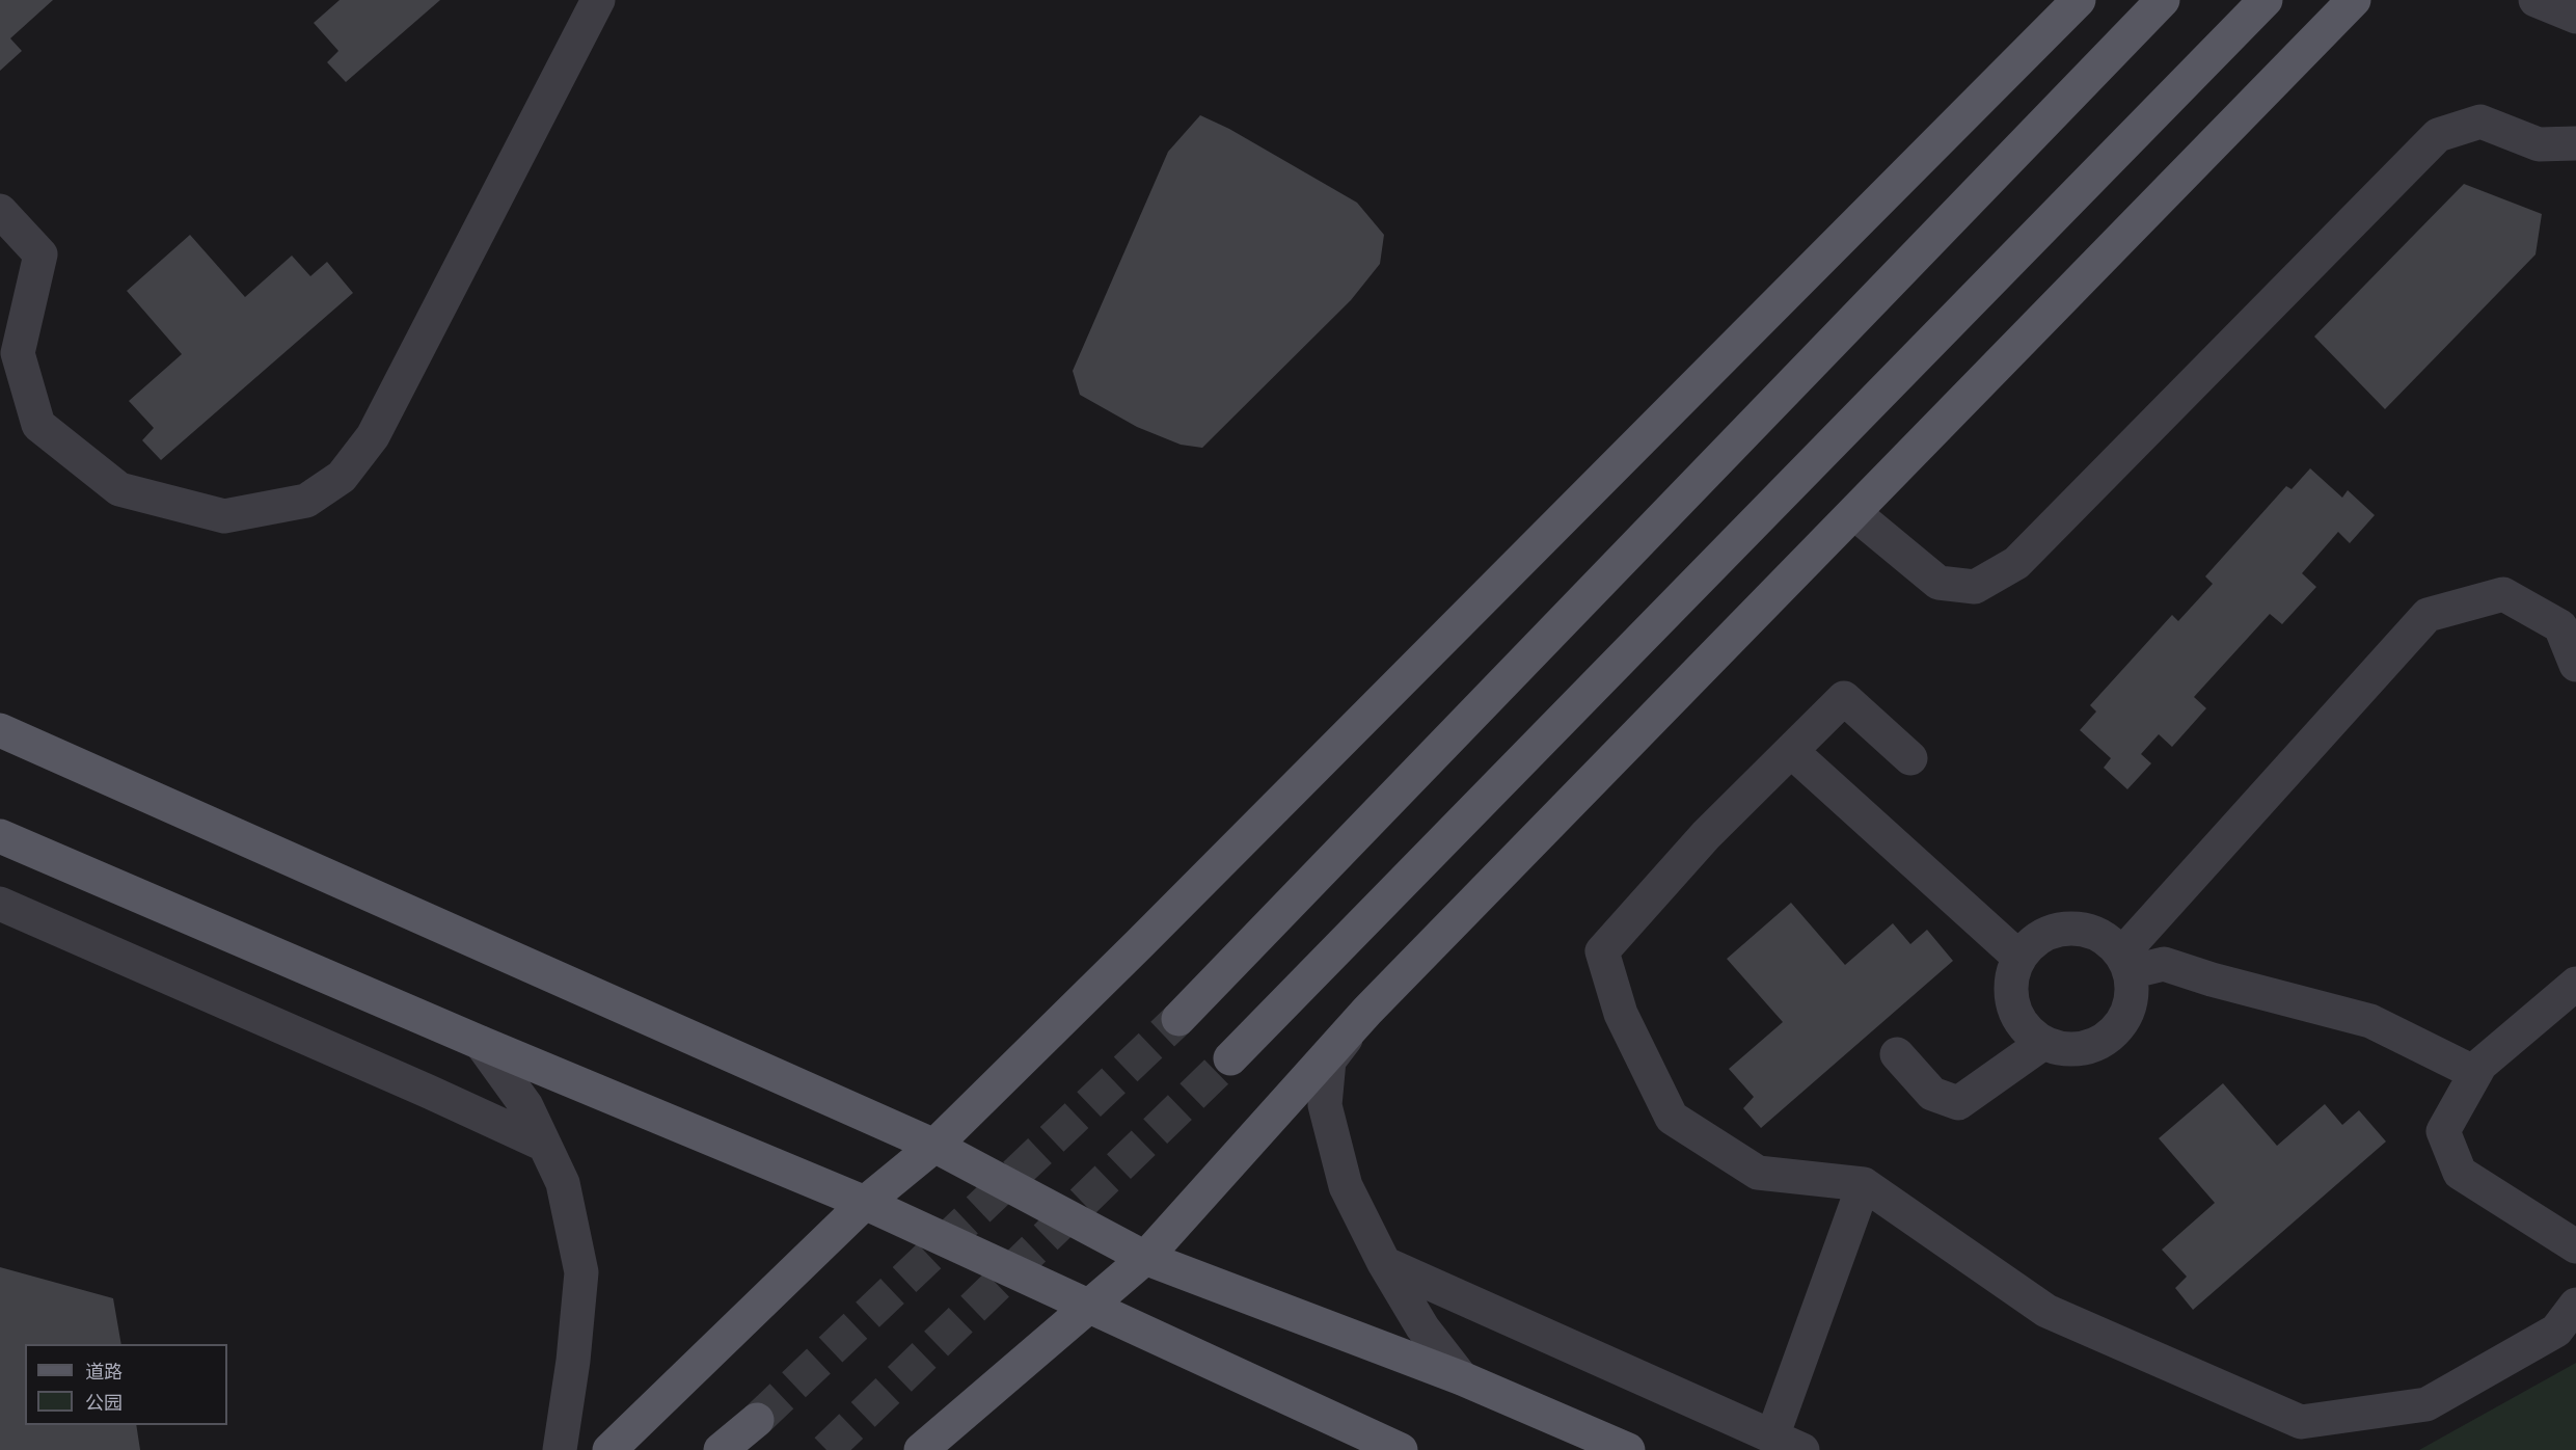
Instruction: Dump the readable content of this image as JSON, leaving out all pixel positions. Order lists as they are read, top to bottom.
{
  "legend": ["道路", "公园"]
}
